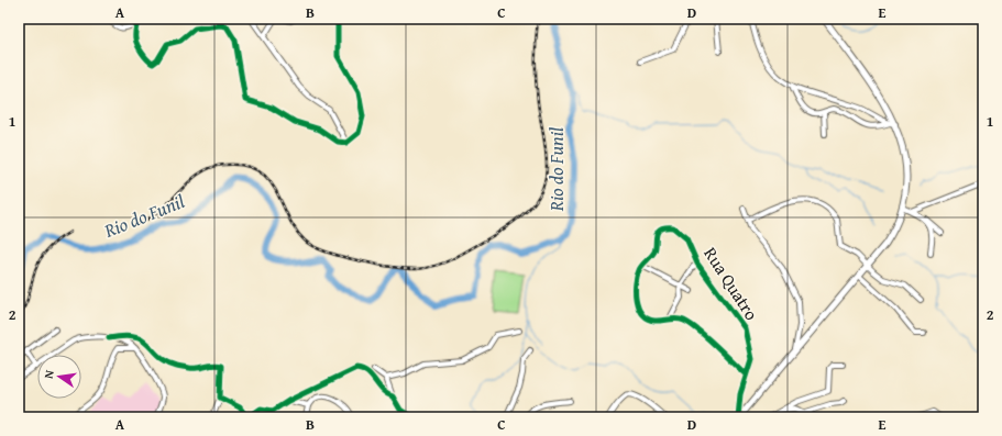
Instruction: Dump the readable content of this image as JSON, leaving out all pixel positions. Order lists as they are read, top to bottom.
{
  "streets": {
    "street": ["Rua Quatro"]
  },
  "water": ["Rio do Funil"],
  "north": "left",
  "grid": {
    "columns": [
      "A",
      "B",
      "C",
      "D",
      "E"
    ],
    "rows": ["1", "2"]
  }
}
